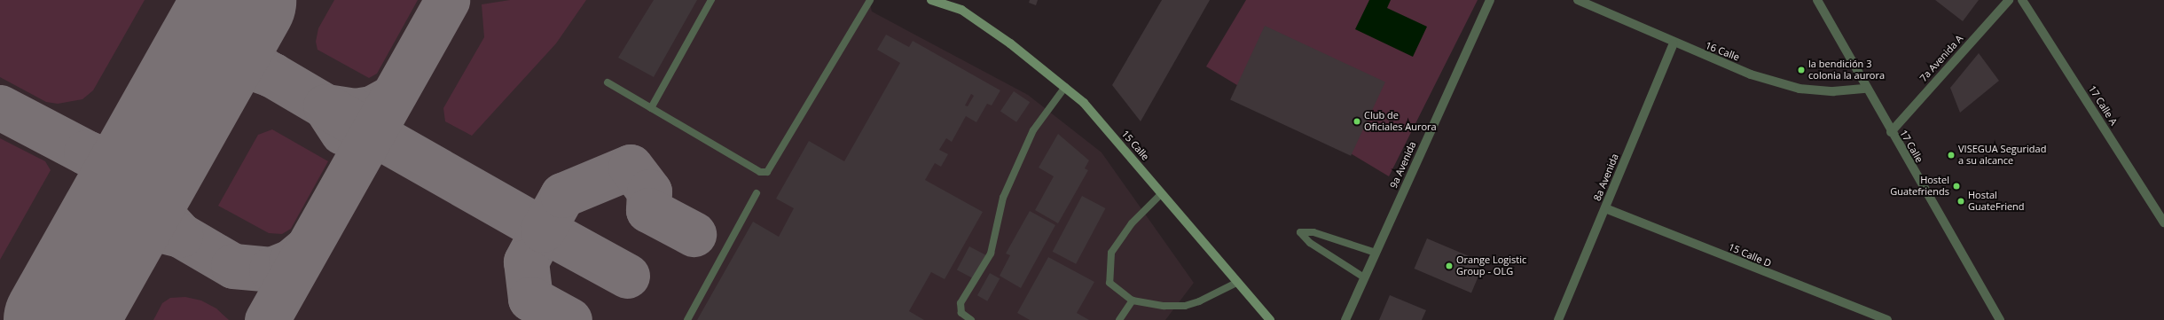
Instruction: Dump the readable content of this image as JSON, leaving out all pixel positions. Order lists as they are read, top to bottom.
{
  "streets": {
    "main road": ["15 Calle"],
    "street": [
      "16 Calle",
      "7a Avenida A",
      "17 Calle A",
      "17 Calle",
      "9a Avenida",
      "8a Avenida",
      "15 Calle D"
    ]
  },
  "crossings": [
    ["16 Calle", "17 Calle"],
    ["16 Calle", "8a Avenida"],
    ["7a Avenida A", "17 Calle"],
    ["8a Avenida", "15 Calle D"]
  ],
  "places": [
    "la bendición 3 colonia la aurora",
    "Club de Oficiales Aurora",
    "VISEGUA Seguridad a su alcance",
    "Hostel Guatefriends",
    "Hostal GuateFriend",
    "Orange Logistic Group - OLG"
  ]
}
